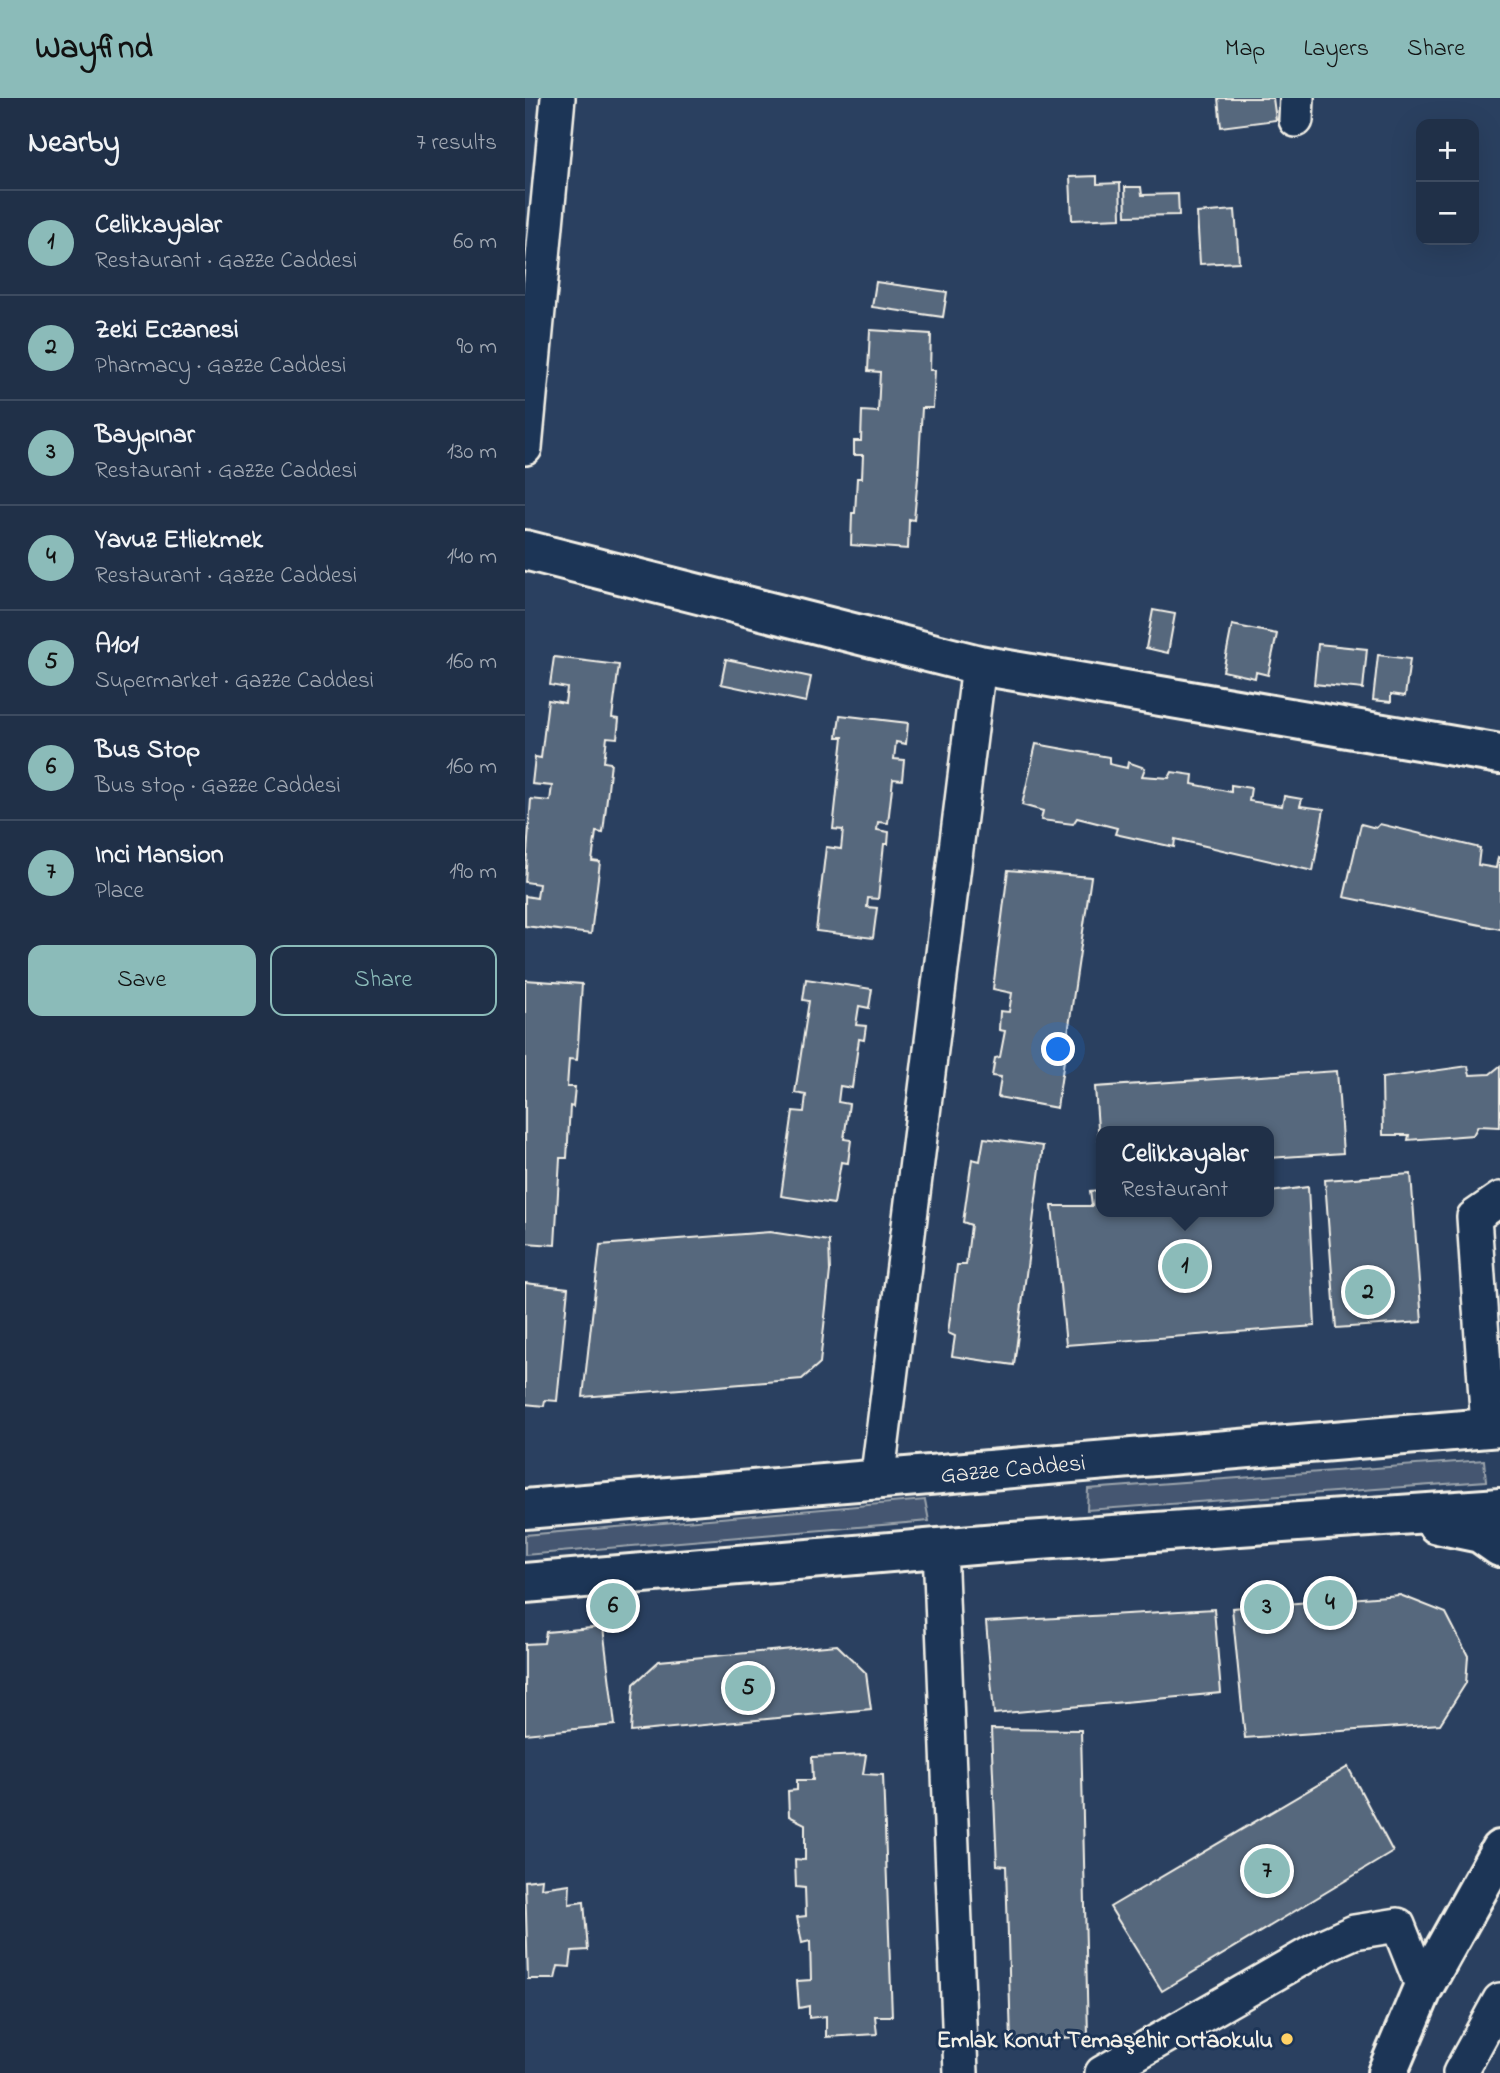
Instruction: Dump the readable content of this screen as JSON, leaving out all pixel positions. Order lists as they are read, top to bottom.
{
  "streets": {
    "main road": ["Gazze Caddesi"]
  },
  "places": ["Emlak Konut Temaşehir Ortaokulu"],
  "page": {
    "header": "Wayfind",
    "nav": ["Map", "Layers", "Share"],
    "heading": ["Nearby", "7 results"],
    "map_buttons": ["+", "−"],
    "list": [
      {
        "mark": "1",
        "name": "Celikkayalar",
        "note": "Restaurant · Gazze Caddesi",
        "value": "60 m"
      },
      {
        "mark": "2",
        "name": "Zeki Eczanesi",
        "note": "Pharmacy · Gazze Caddesi",
        "value": "90 m"
      },
      {
        "mark": "3",
        "name": "Baypınar",
        "note": "Restaurant · Gazze Caddesi",
        "value": "130 m"
      },
      {
        "mark": "4",
        "name": "Yavuz Etliekmek",
        "note": "Restaurant · Gazze Caddesi",
        "value": "140 m"
      },
      {
        "mark": "5",
        "name": "A101",
        "note": "Supermarket · Gazze Caddesi",
        "value": "160 m"
      },
      {
        "mark": "6",
        "name": "Bus Stop",
        "note": "Bus stop · Gazze Caddesi",
        "value": "160 m"
      },
      {
        "mark": "7",
        "name": "Inci Mansion",
        "note": "Place",
        "value": "190 m"
      }
    ],
    "buttons": ["Save", "Share"],
    "popup": ["Celikkayalar", "Restaurant"],
    "pins": [
      "1",
      "2",
      "4",
      "6",
      "3",
      "5",
      "7"
    ]
  }
}
